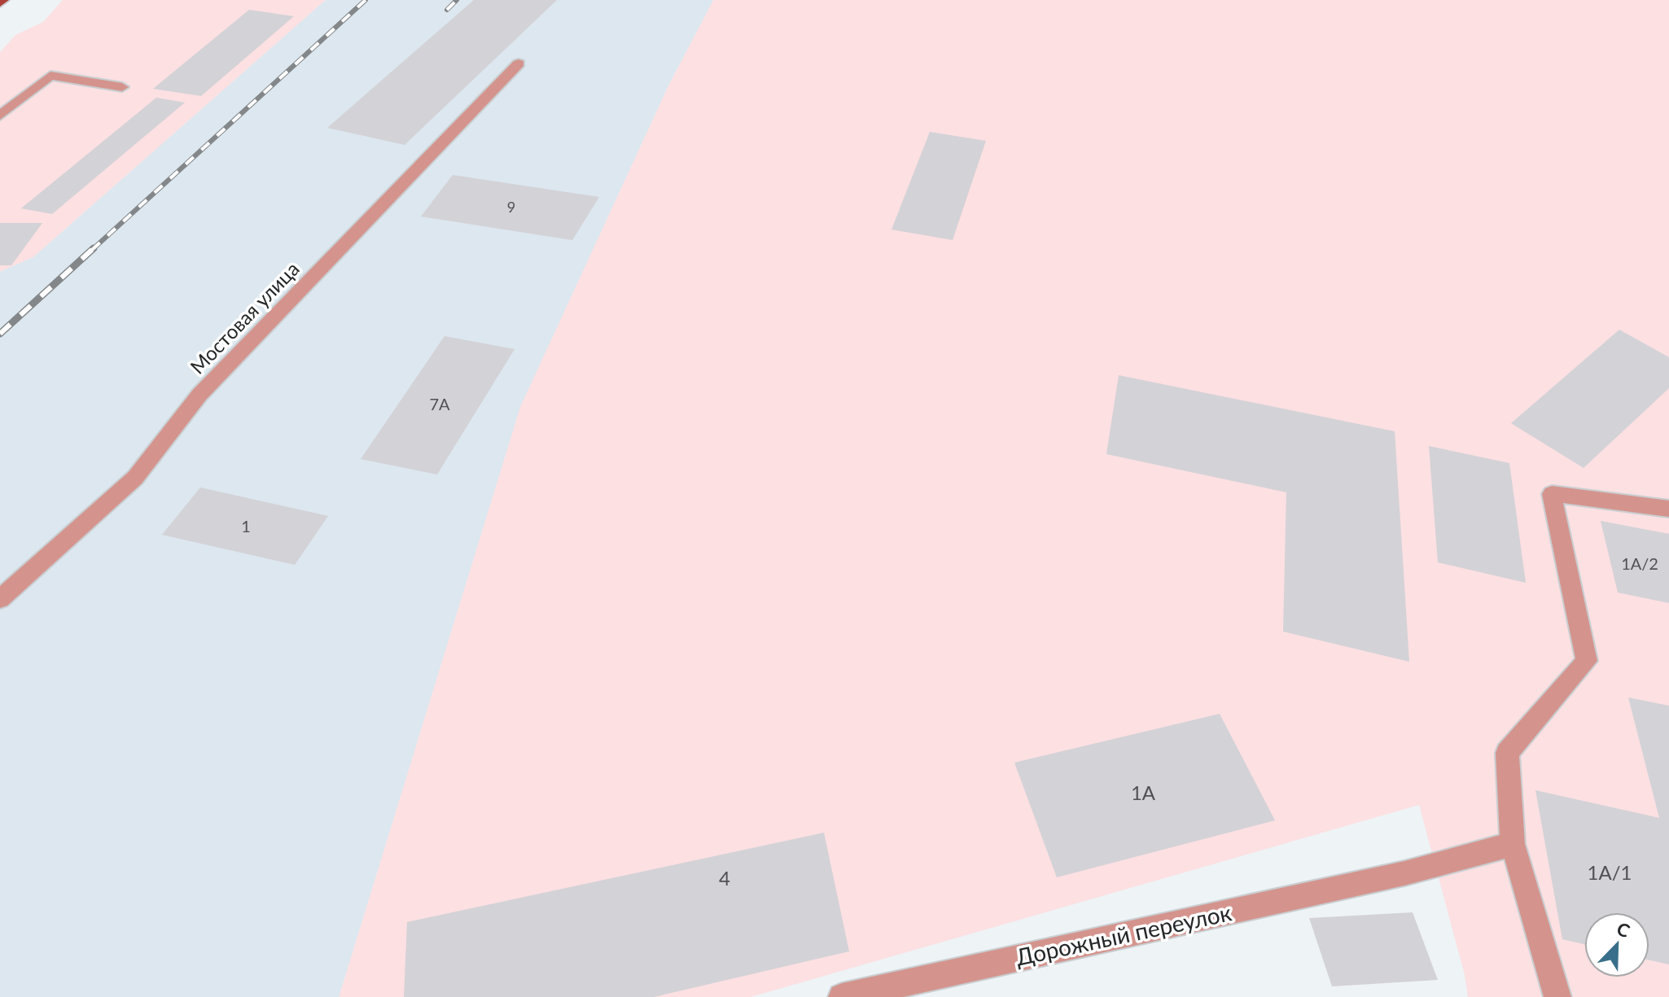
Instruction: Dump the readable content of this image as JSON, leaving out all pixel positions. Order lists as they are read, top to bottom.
{
  "streets": {
    "street": ["Мостовая улица", "Дорожный переулок"]
  },
  "house_numbers": [
    "9",
    "7А",
    "1",
    "1А/2",
    "1А",
    "1А/1",
    "4"
  ],
  "north": "top right"
}
